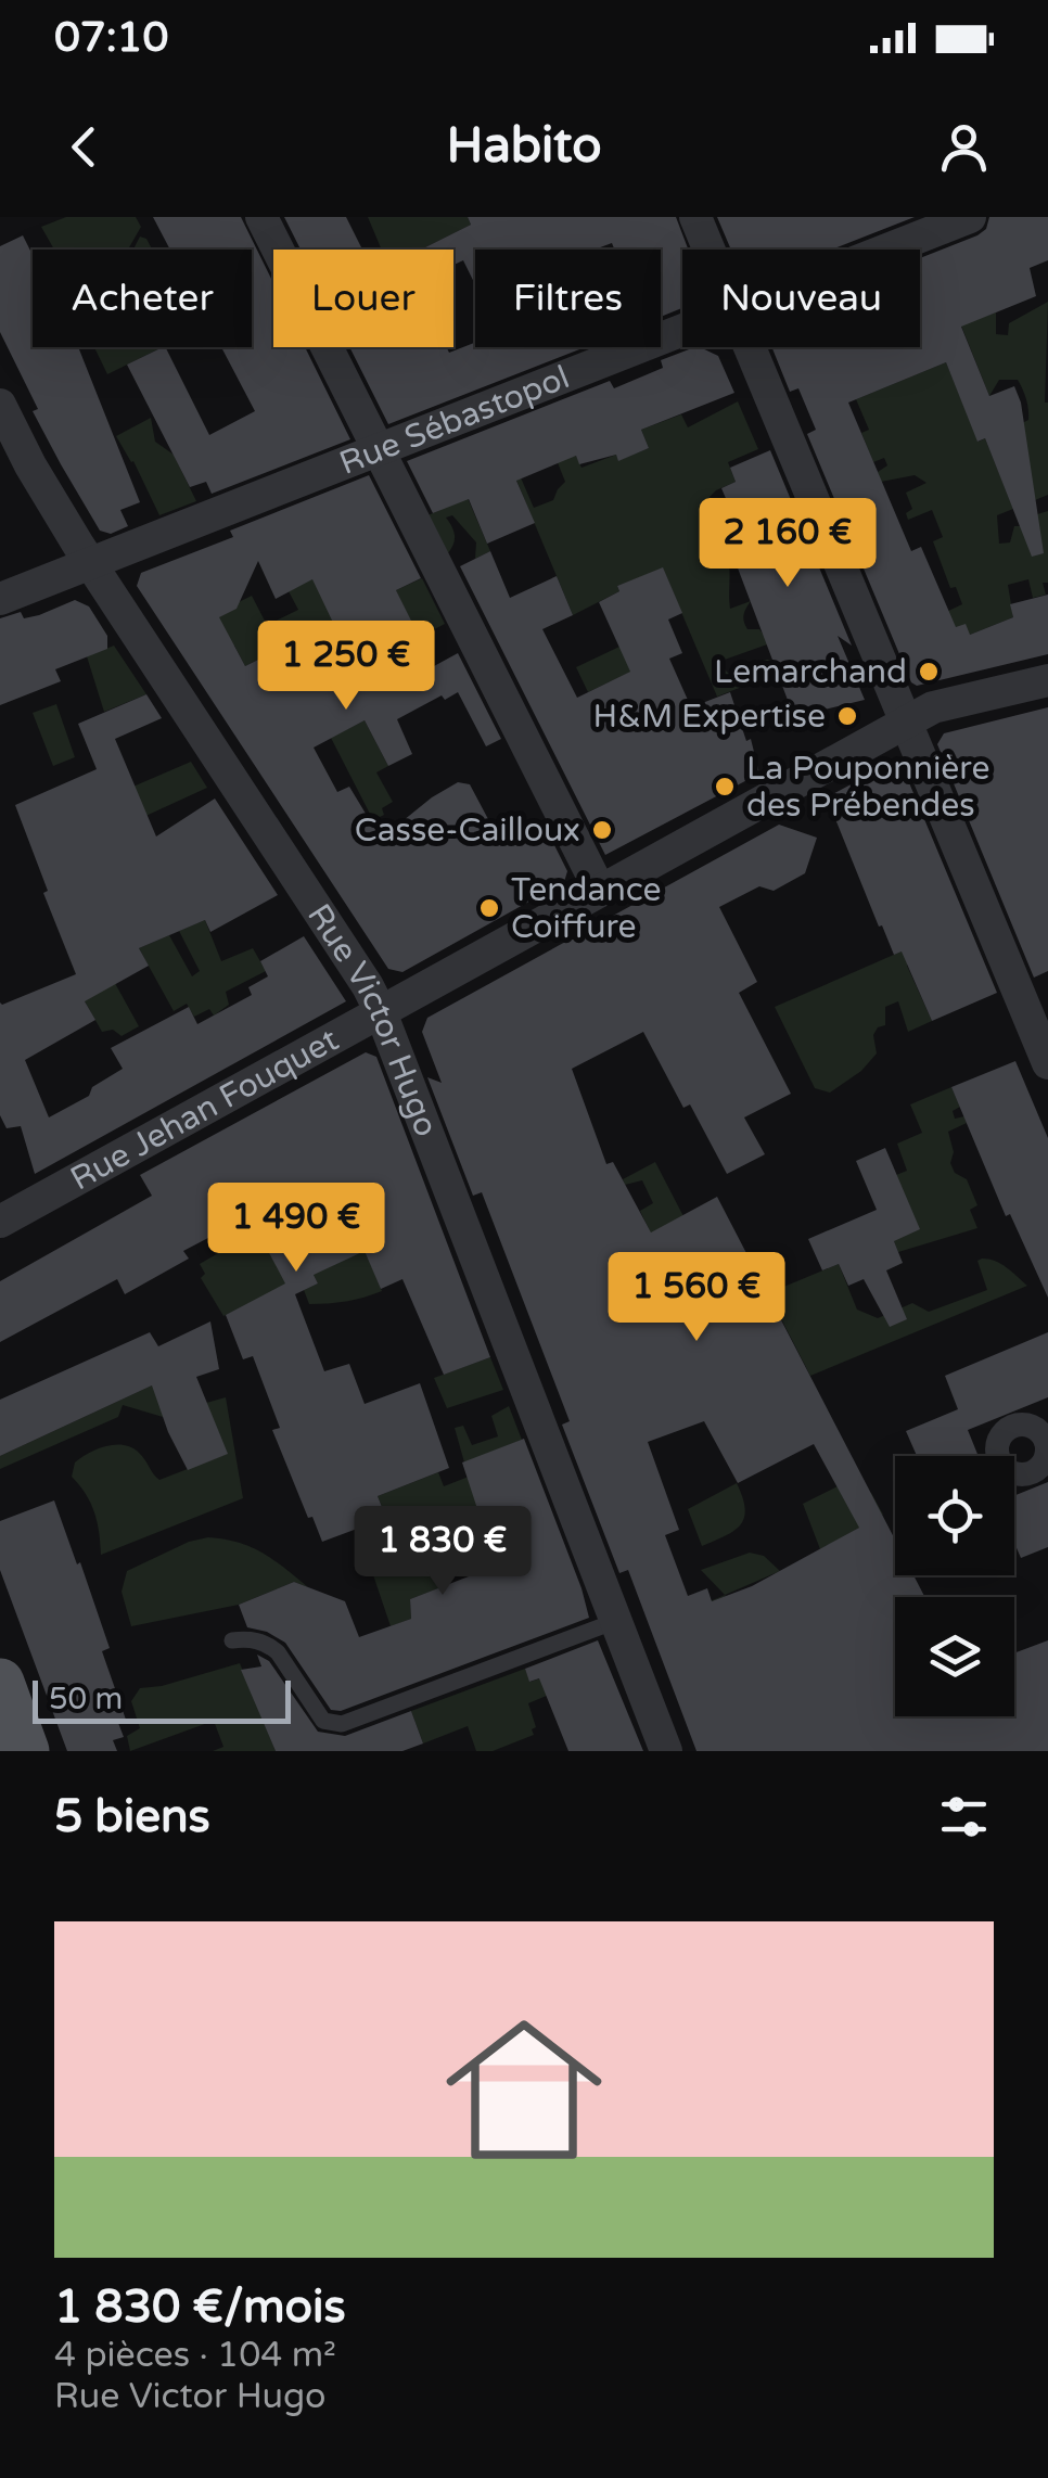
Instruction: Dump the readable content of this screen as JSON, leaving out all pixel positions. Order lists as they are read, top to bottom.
{
  "streets": {
    "street": ["Rue Sébastopol", "Rue Victor Hugo", "Rue Jehan Fouquet"]
  },
  "crossings": [
    ["Rue Sébastopol", "Rue Victor Hugo"],
    ["Rue Victor Hugo", "Rue Jehan Fouquet"]
  ],
  "places": [
    "Lemarchand",
    "H&M Expertise",
    "La Pouponnière des Prébendes",
    "Casse-Cailloux",
    "Tendance Coiffure"
  ],
  "scale_bar": "50 m",
  "page": {
    "status": "07:10",
    "header": "Habito",
    "chip": [
      "Acheter",
      "Louer",
      "Filtres",
      "Nouveau"
    ],
    "price": [
      "2 160 €",
      "1 250 €",
      "1 490 €",
      "1 560 €",
      "1 830 €"
    ],
    "scale": "50 m",
    "heading": "5 biens",
    "list": [
      {
        "name": "1 830 €/mois",
        "note": "4 pièces · 104 m² · Rue Victor Hugo"
      }
    ]
  }
}
